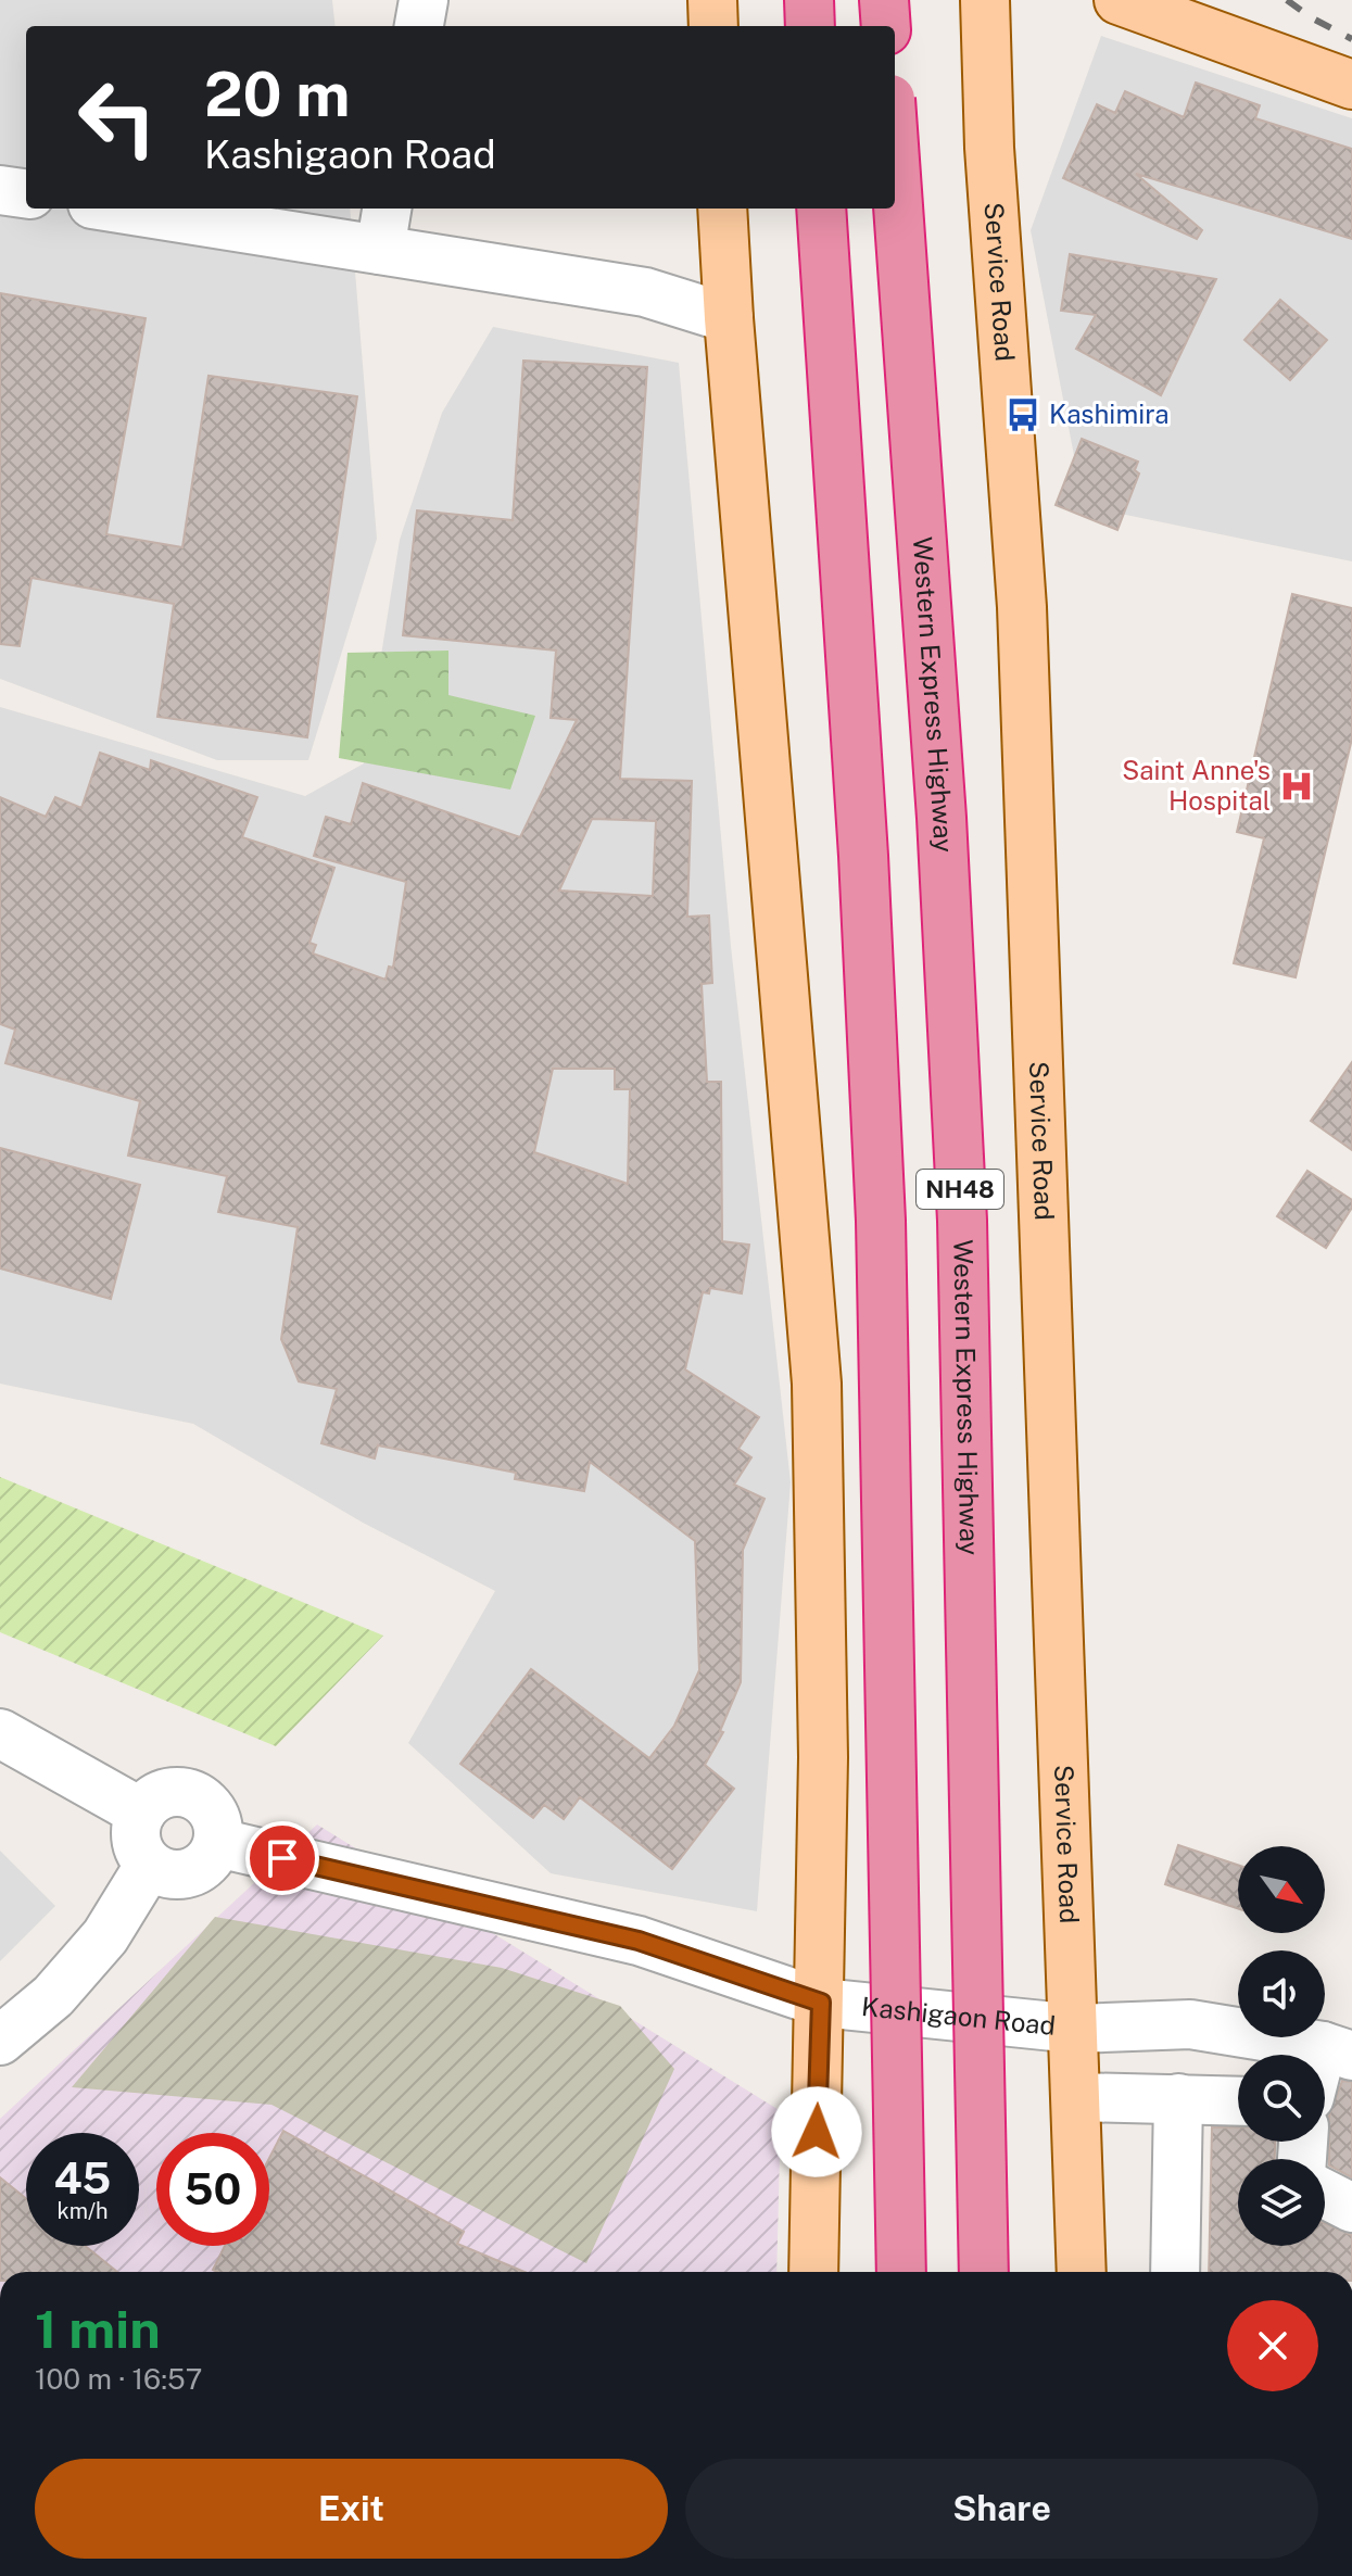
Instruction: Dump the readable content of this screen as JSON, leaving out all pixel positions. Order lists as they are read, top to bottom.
{
  "streets": {
    "highway": ["Western Express Highway", "NH48"],
    "main road": ["Service Road"],
    "street": ["Kashigaon Road"]
  },
  "crossings": [
    ["Service Road", "Kashigaon Road"]
  ],
  "places": {
    "bus stop": ["Kashimira"],
    "hospital": ["Saint Anne's Hospital"]
  },
  "north": "bottom right",
  "page": {
    "turn": ["20 m", "Kashigaon Road"],
    "speed": "45 km/h",
    "limit": "50",
    "heading": ["1 min", "100 m · 16:57"],
    "buttons": ["Exit", "Share"]
  }
}
